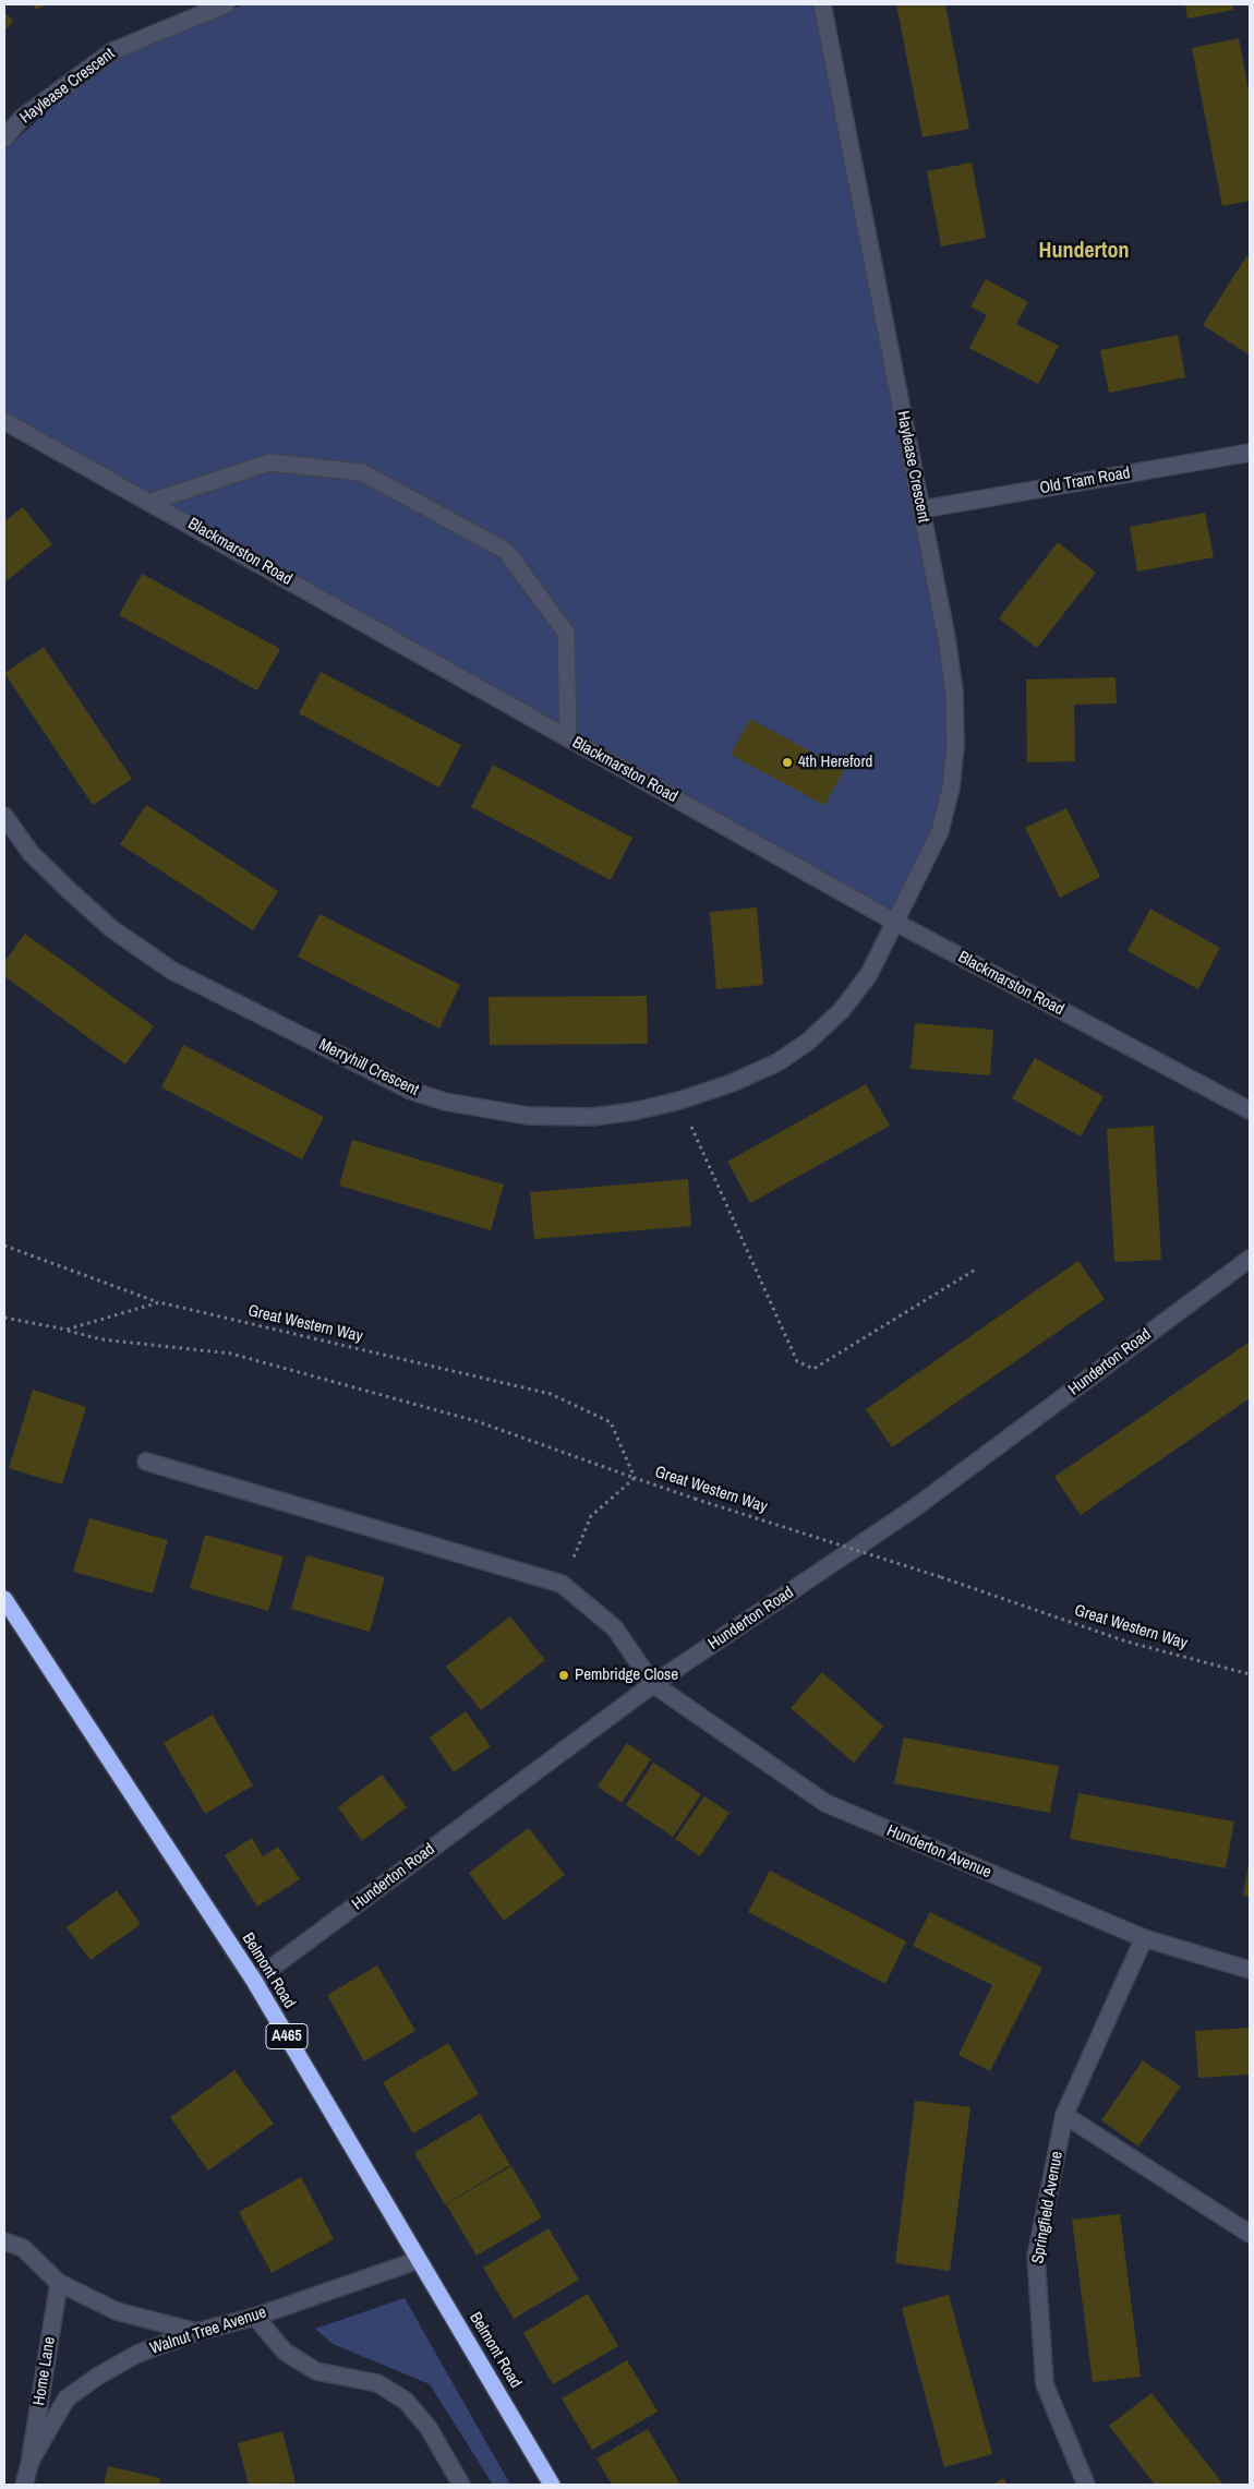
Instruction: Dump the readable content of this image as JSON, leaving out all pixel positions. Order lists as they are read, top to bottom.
{
  "streets": {
    "highway": ["Belmont Road", "A465"],
    "street": [
      "Haylease Crescent",
      "Old Tram Road",
      "Blackmarston Road",
      "Merryhill Crescent",
      "Hunderton Road",
      "Hunderton Avenue",
      "Springfield Avenue",
      "Walnut Tree Avenue",
      "Home Lane"
    ],
    "path": ["Great Western Way"]
  },
  "crossings": [
    ["Haylease Crescent", "Old Tram Road"],
    ["Haylease Crescent", "Blackmarston Road"],
    ["Haylease Crescent", "Merryhill Crescent"],
    ["Blackmarston Road", "Merryhill Crescent"],
    ["Hunderton Road", "Hunderton Avenue"],
    ["Hunderton Road", "Belmont Road"],
    ["Hunderton Avenue", "Springfield Avenue"],
    ["Belmont Road", "Walnut Tree Avenue"],
    ["Walnut Tree Avenue", "Home Lane"]
  ],
  "districts": ["Hunderton"],
  "places": ["4th Hereford", "Pembridge Close"]
}
